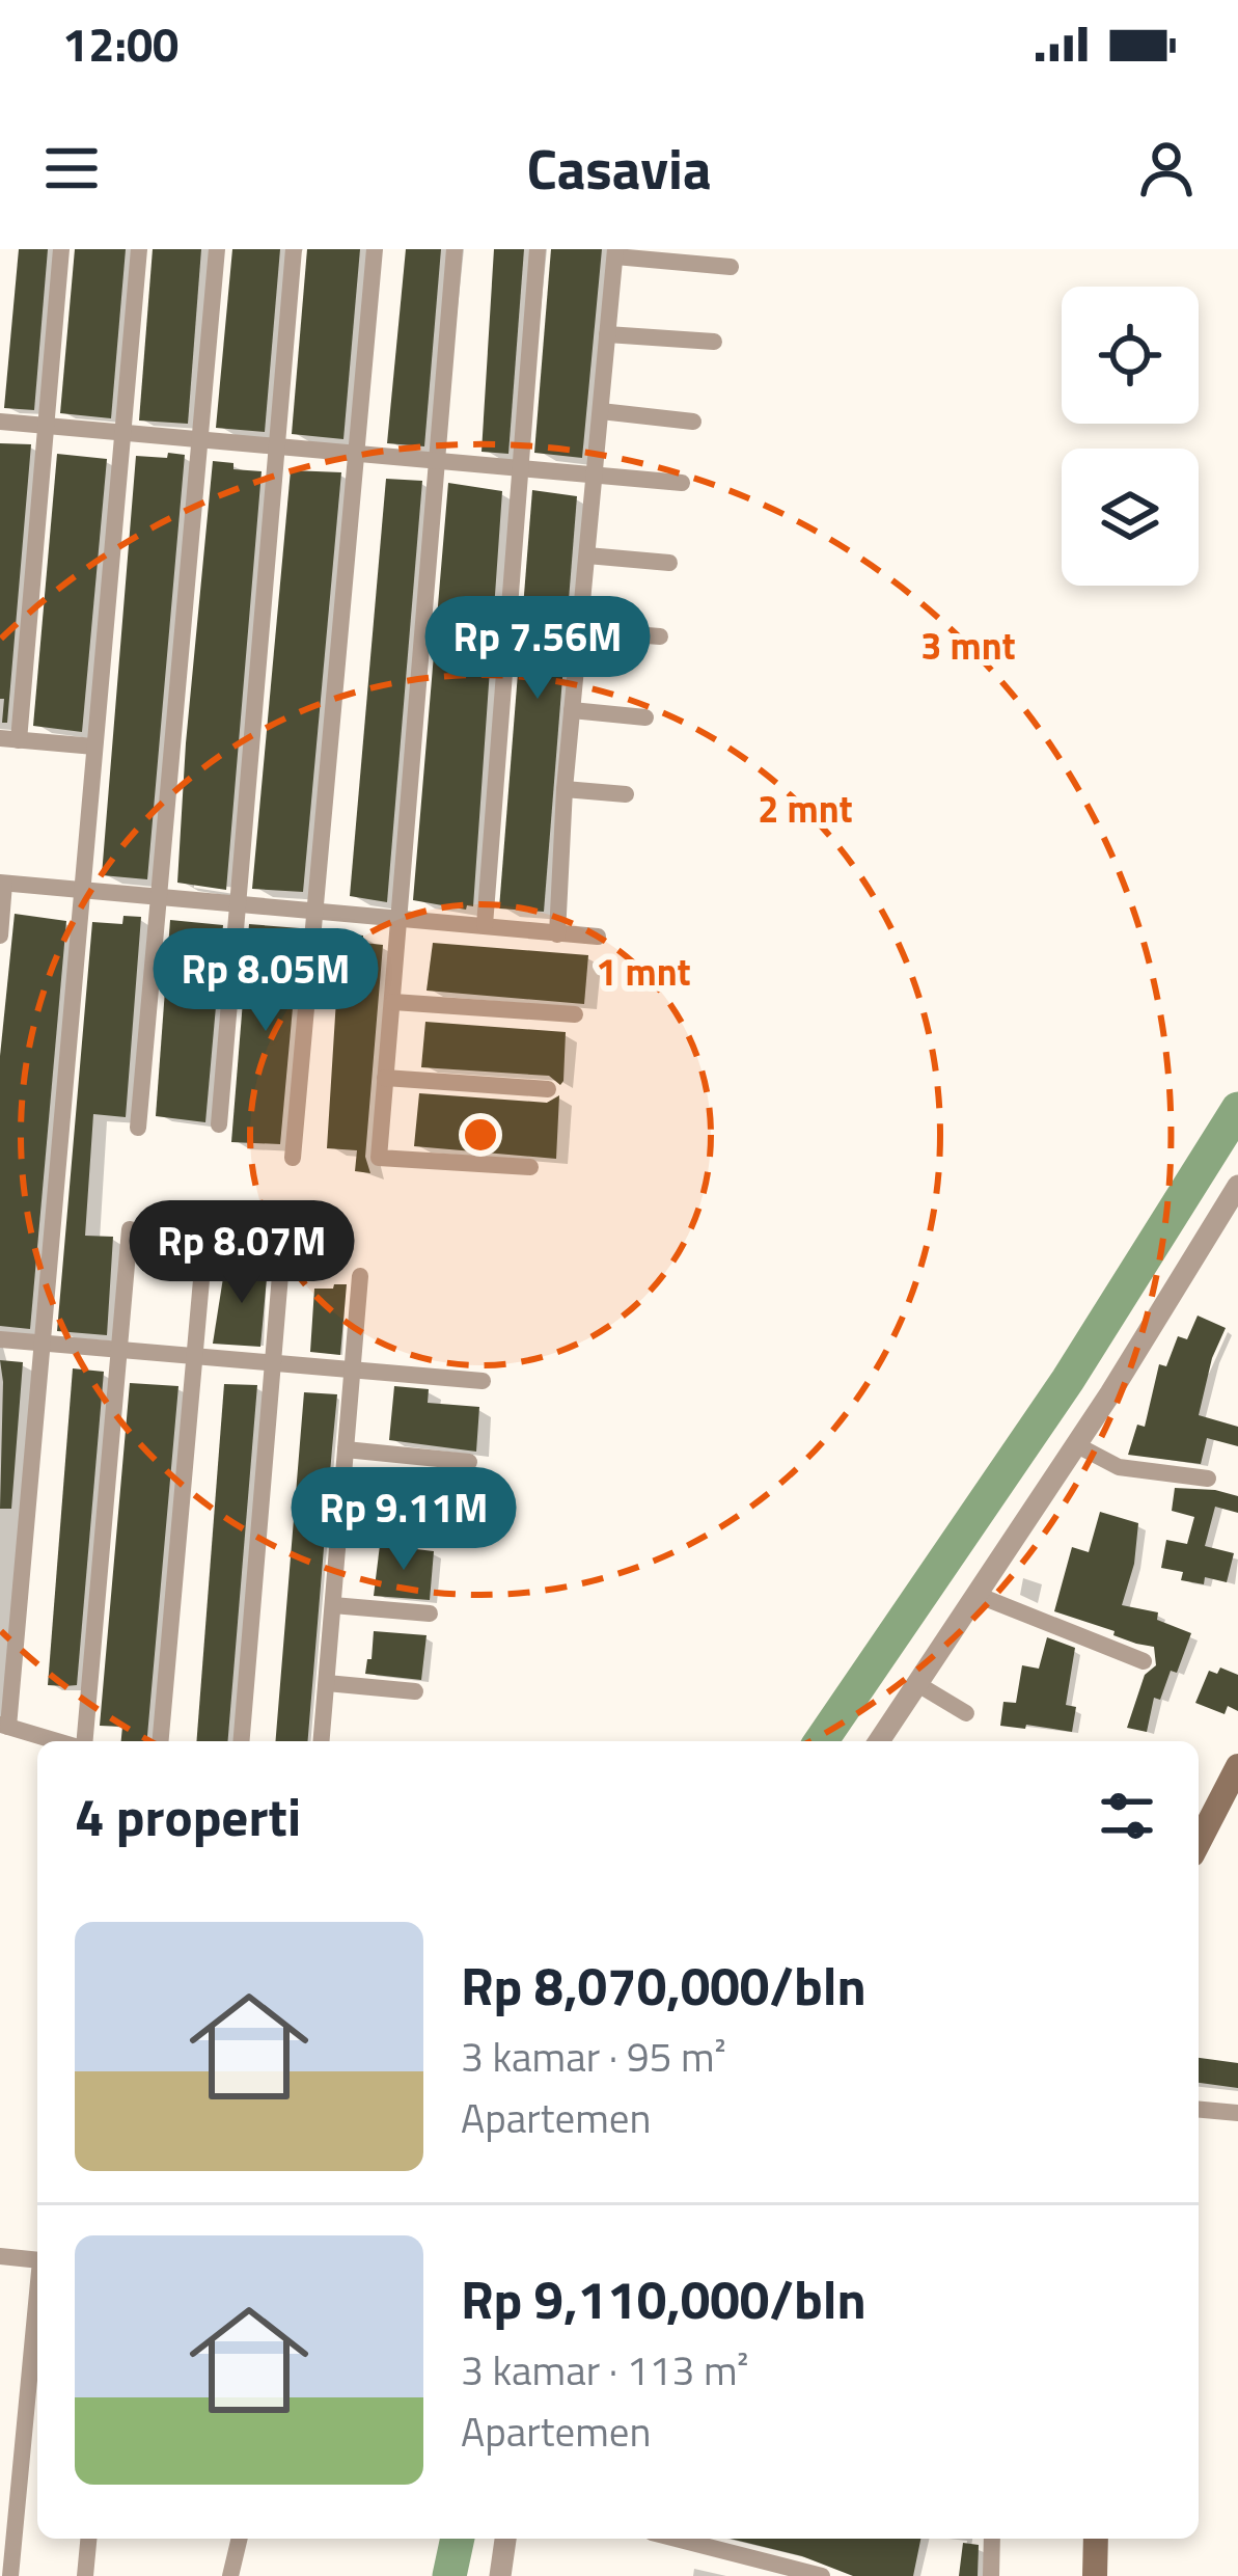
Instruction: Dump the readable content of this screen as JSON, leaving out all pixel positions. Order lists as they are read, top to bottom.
{
  "page": {
    "status": "12:00",
    "header": "Casavia",
    "price": [
      "Rp 7.56M",
      "Rp 8.05M",
      "Rp 8.07M",
      "Rp 9.11M"
    ],
    "heading": "4 properti",
    "list": [
      {
        "name": "Rp 8,070,000/bln",
        "note": "3 kamar · 95 m² · Apartemen"
      },
      {
        "name": "Rp 9,110,000/bln",
        "note": "3 kamar · 113 m² · Apartemen"
      }
    ]
  },
  "rings": ["3 mnt", "2 mnt", "1 mnt"]
}
